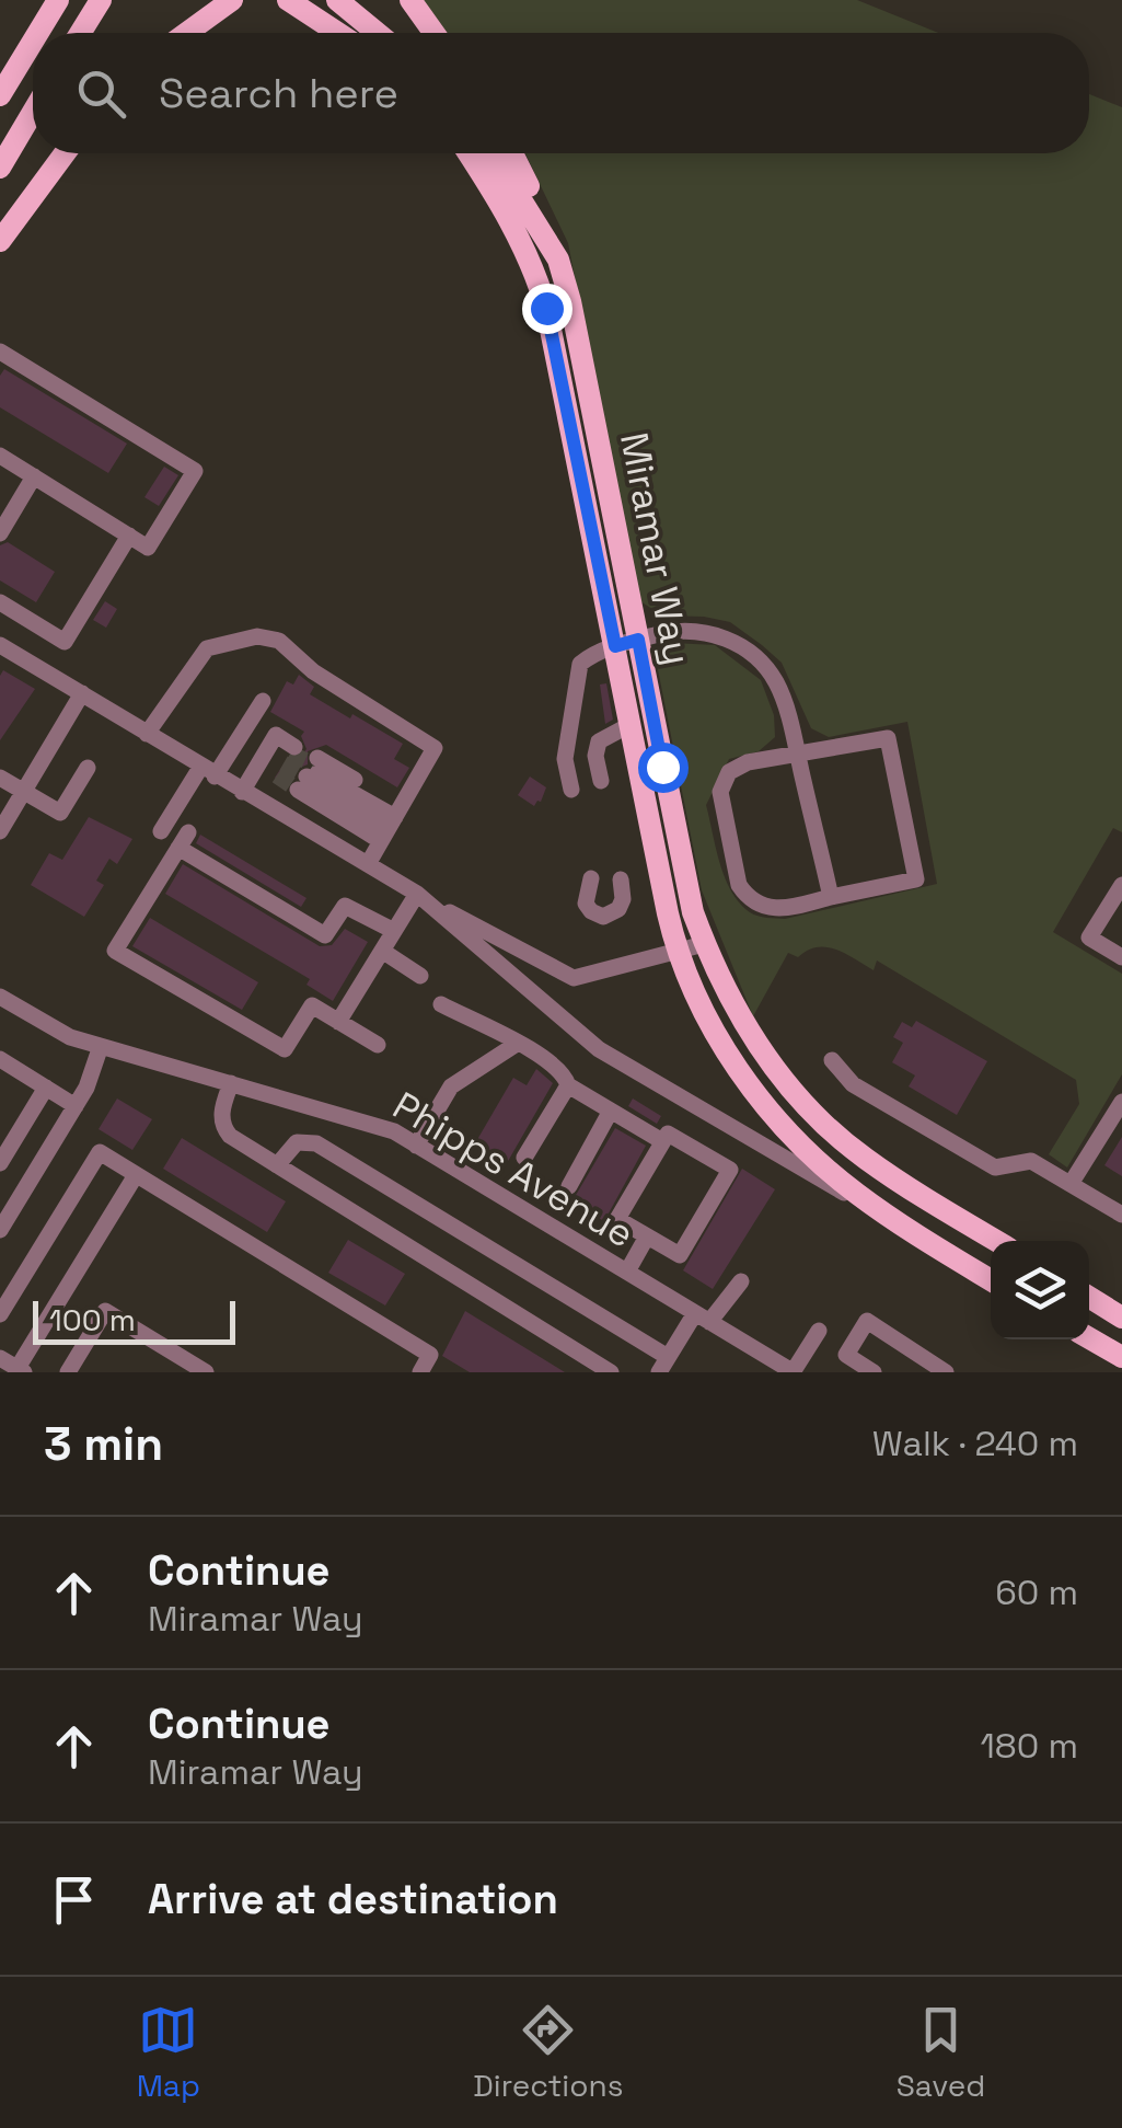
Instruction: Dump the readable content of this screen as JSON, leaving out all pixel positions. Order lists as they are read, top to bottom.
{
  "streets": {
    "main road": ["Miramar Way"],
    "street": ["Phipps Avenue"]
  },
  "scale_bar": "100 m",
  "page": {
    "search": "Search here",
    "scale": "100 m",
    "heading": ["3 min", "Walk · 240 m"],
    "list": [
      ["Continue", "Miramar Way", "60 m"],
      ["Continue", "Miramar Way", "180 m"],
      "Arrive at destination"
    ],
    "nav": ["Map", "Directions", "Saved"]
  }
}
